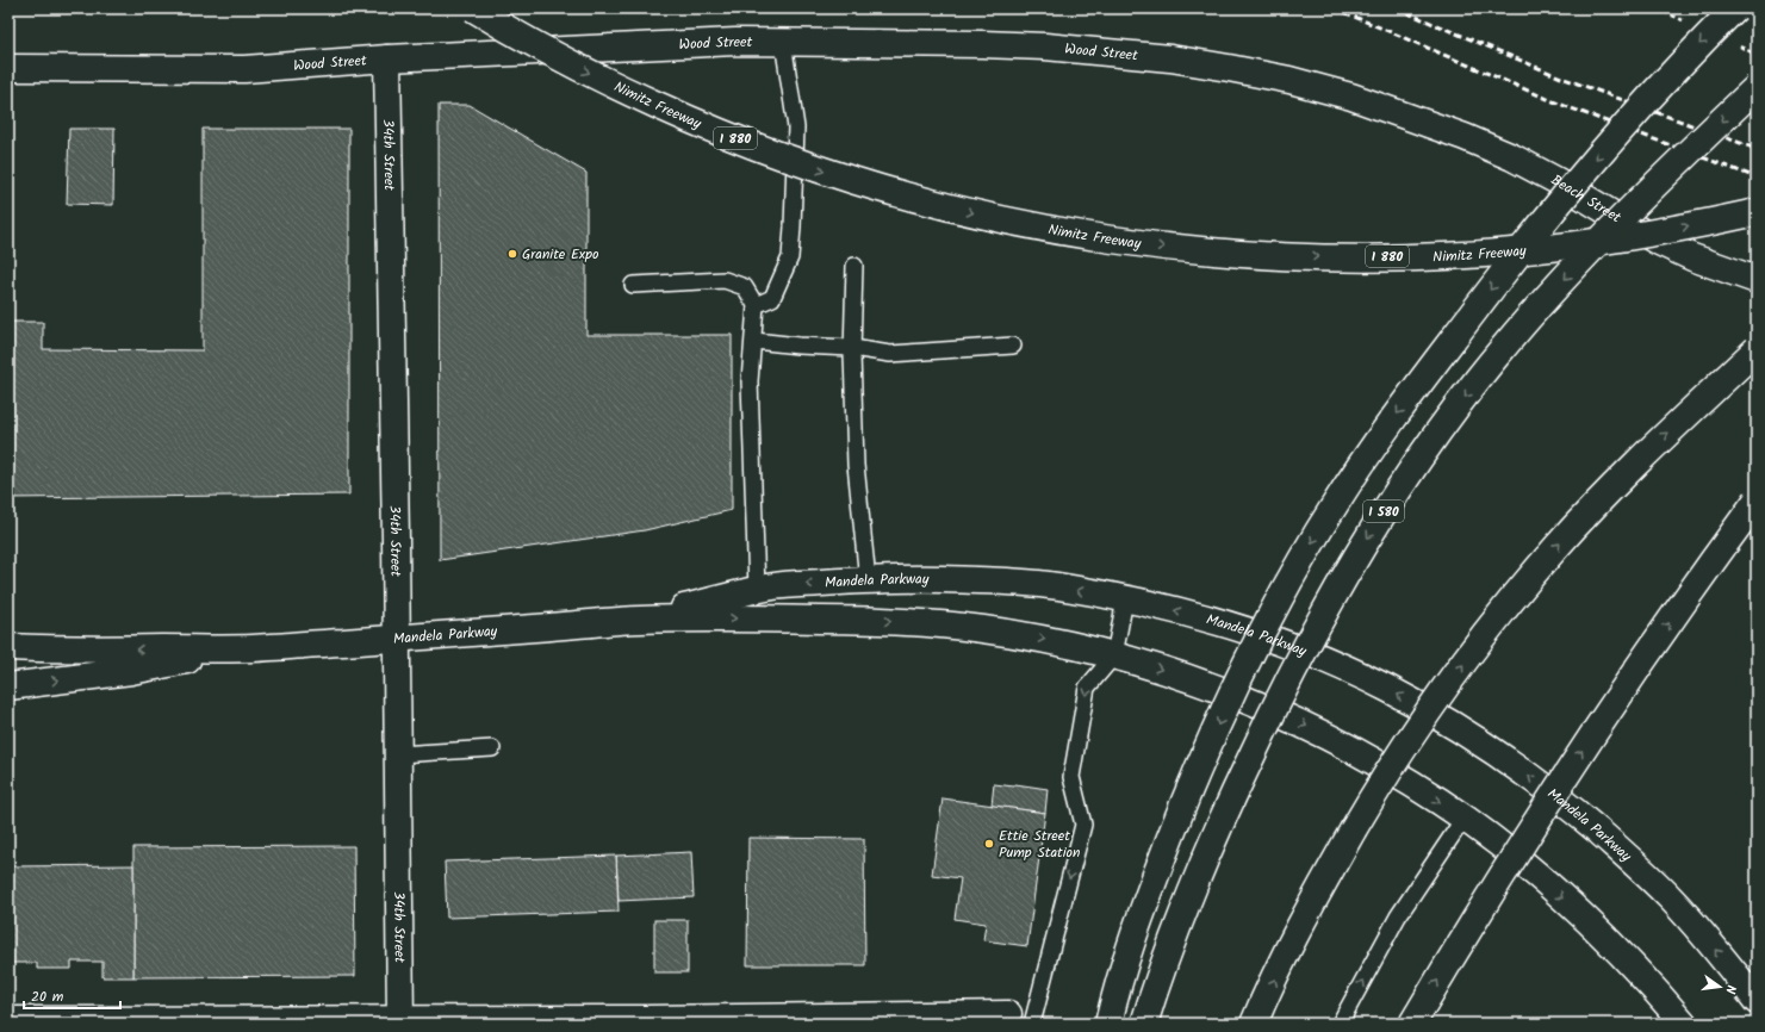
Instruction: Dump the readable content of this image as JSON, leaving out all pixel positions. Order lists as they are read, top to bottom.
{
  "streets": {
    "main road": [
      "Wood Street",
      "Nimitz Freeway",
      "I 880",
      "34th Street",
      "Beach Street",
      "I 580",
      "Mandela Parkway"
    ]
  },
  "crossings": [
    ["Wood Street", "34th Street"],
    ["Wood Street", "Beach Street"],
    ["34th Street", "Mandela Parkway"]
  ],
  "one_way": ["Nimitz Freeway"],
  "places": ["Granite Expo", "Ettie Street Pump Station"],
  "scale_bar": "20 m",
  "north": "right"
}
